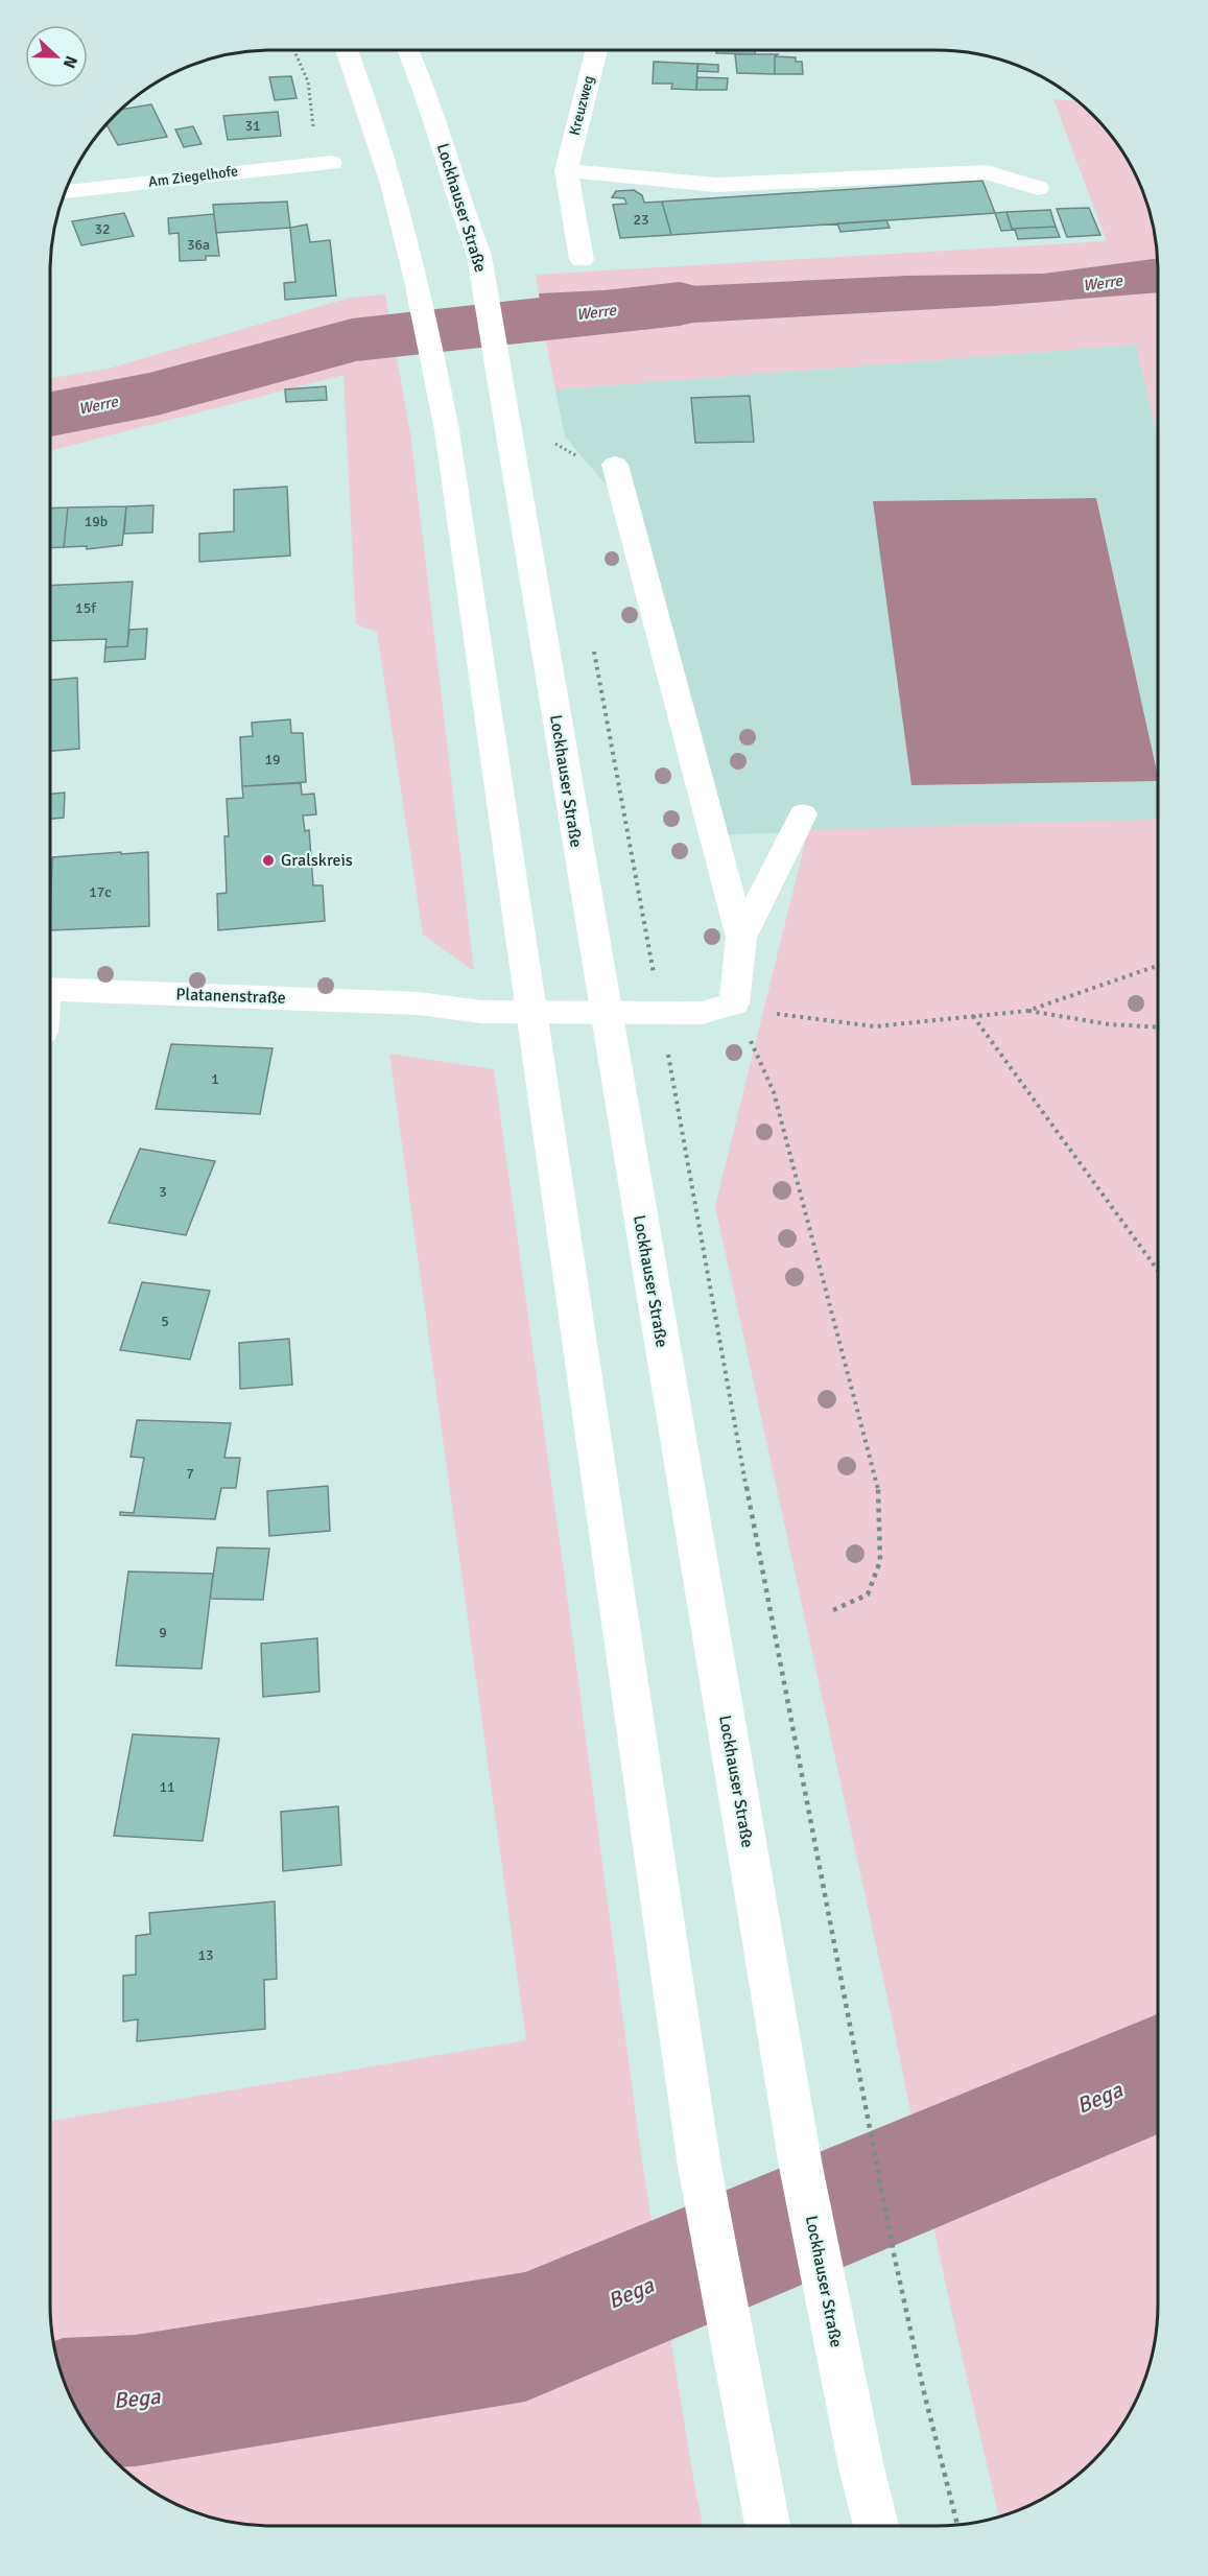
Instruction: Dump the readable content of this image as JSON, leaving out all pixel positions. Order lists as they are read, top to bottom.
{
  "streets": {
    "main road": [
      "Kreuzweg",
      "Am Ziegelhofe",
      "Lockhauser Straße",
      "Platanenstraße"
    ]
  },
  "water": ["Werre", "Bega"],
  "places": ["Gralskreis"],
  "house_numbers": [
    "31",
    "23",
    "32",
    "36a",
    "19b",
    "15f",
    "19",
    "17c",
    "1",
    "3",
    "5",
    "7",
    "9",
    "11",
    "13"
  ],
  "north": "right"
}
